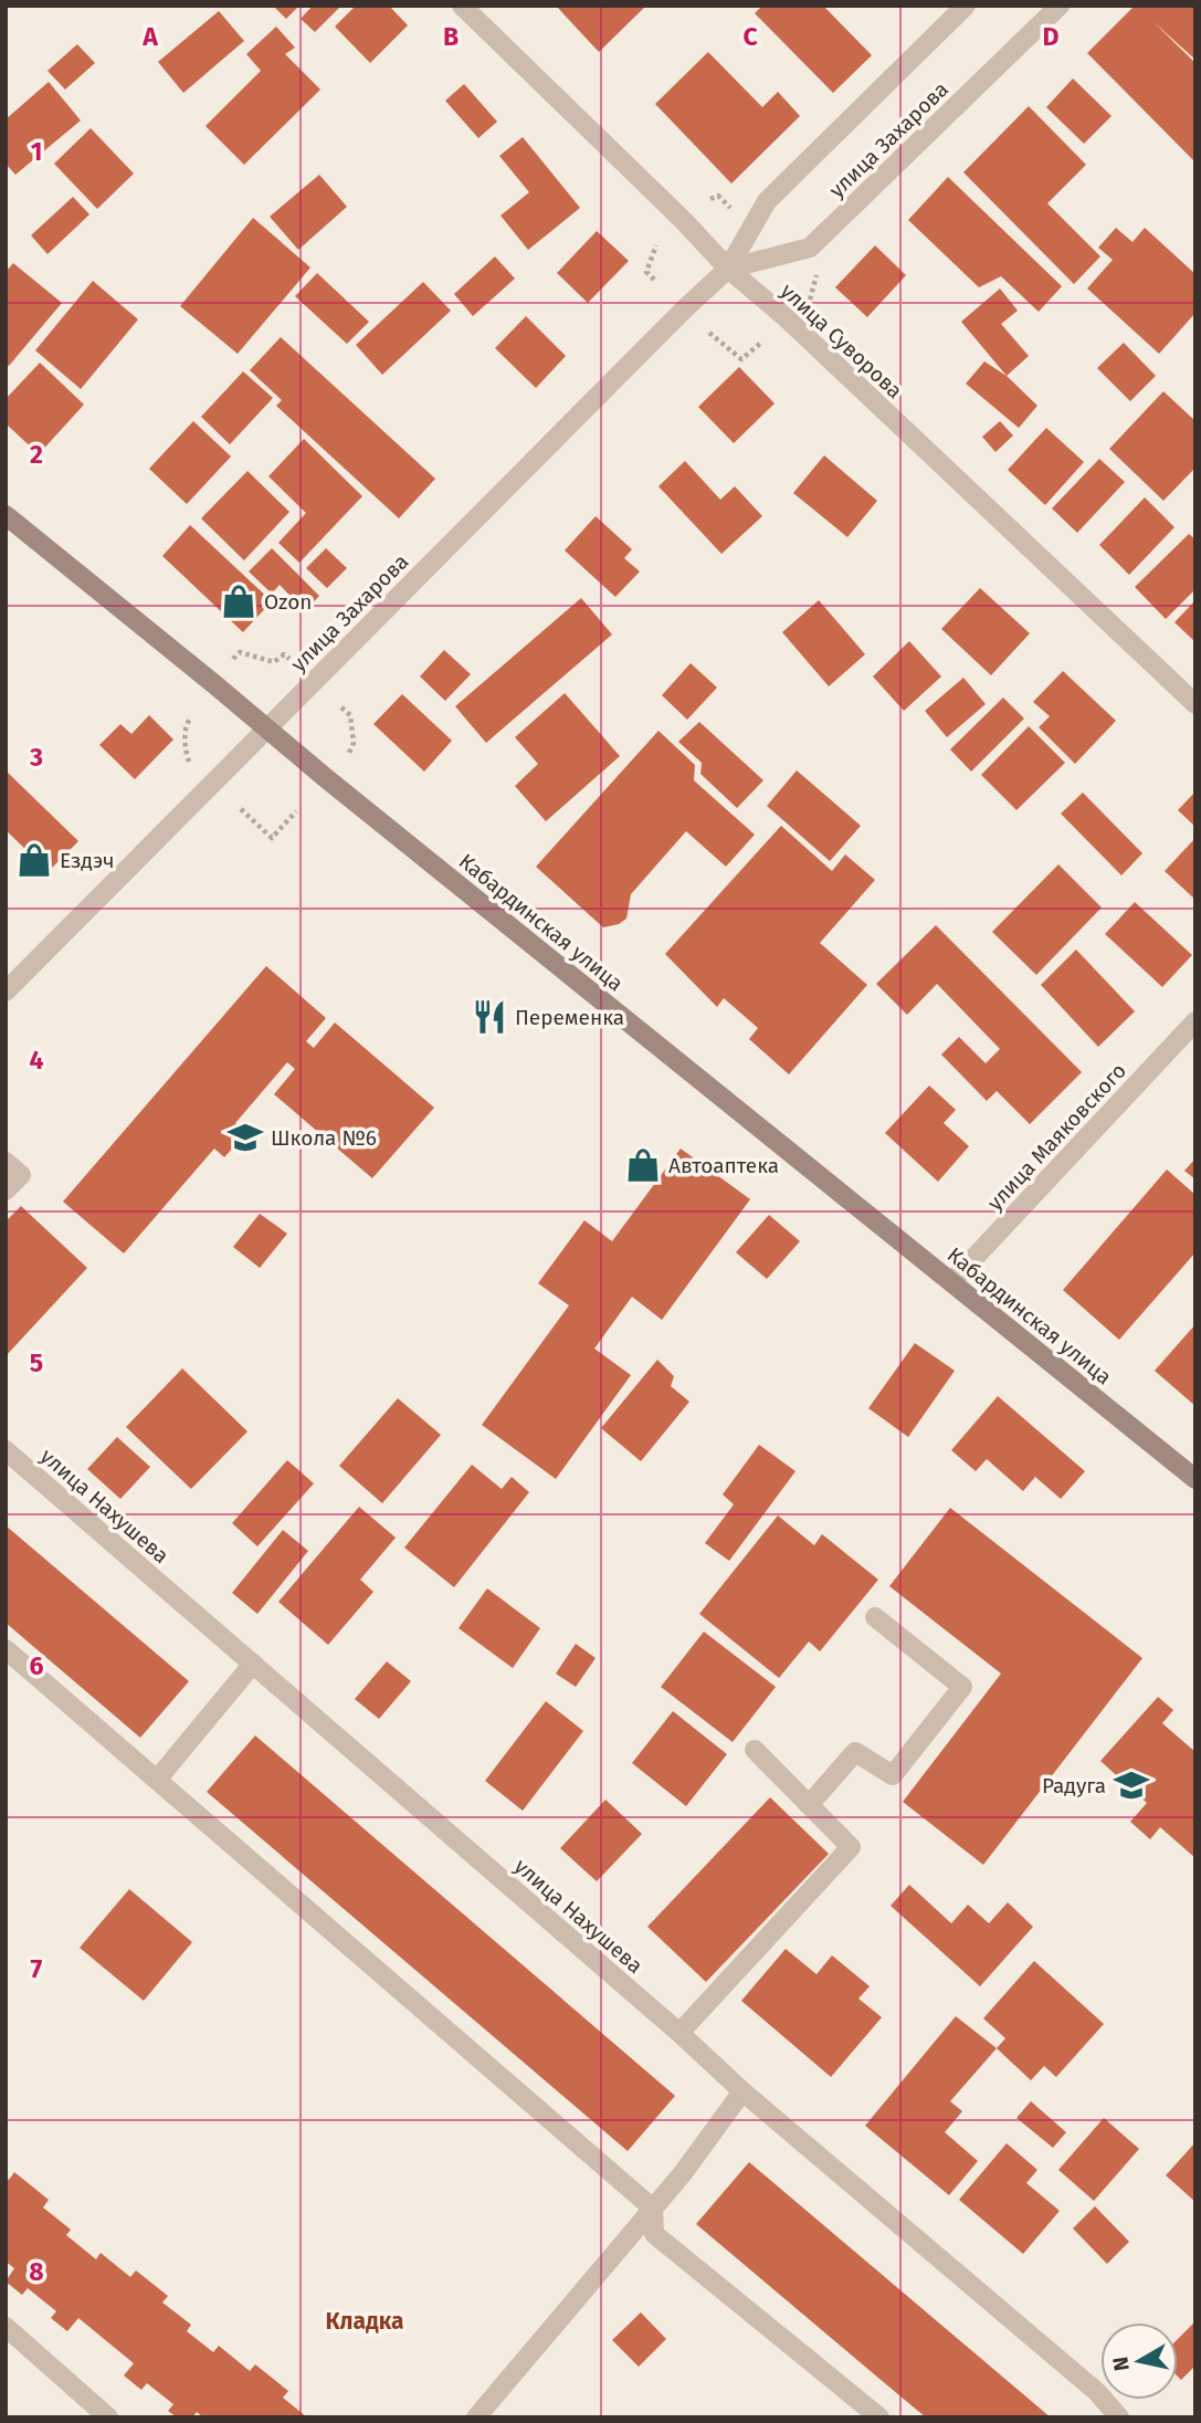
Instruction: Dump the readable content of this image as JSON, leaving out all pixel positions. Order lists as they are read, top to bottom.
{
  "streets": {
    "street": [
      "улица Захарова",
      "улица Суворова",
      "Кабардинская улица",
      "улица Маяковского",
      "улица Нахушева"
    ]
  },
  "crossings": [
    ["улица Захарова", "улица Суворова"],
    ["улица Захарова", "Кабардинская улица"],
    ["Кабардинская улица", "улица Маяковского"]
  ],
  "districts": ["Кладка"],
  "places": {
    "shop": ["Ozon", "Ездэч", "Автоаптека"],
    "restaurant": ["Переменка"],
    "school or university": ["Школа №6", "Радуга"]
  },
  "north": "left",
  "grid": {
    "columns": [
      "A",
      "B",
      "C",
      "D"
    ],
    "rows": [
      "1",
      "2",
      "3",
      "4",
      "5",
      "6",
      "7",
      "8"
    ]
  }
}
